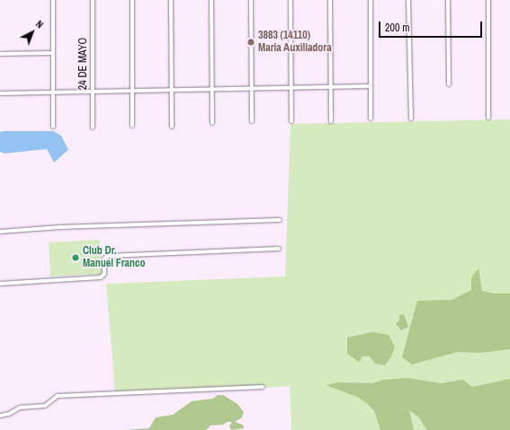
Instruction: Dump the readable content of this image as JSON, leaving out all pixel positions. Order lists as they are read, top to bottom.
{
  "streets": {
    "street": ["24 DE MAYO"]
  },
  "places": ["3883 (14110) Maria Auxiliadora", "Club Dr. Manuel Franco"],
  "scale_bar": "200 m",
  "north": "top right"
}
